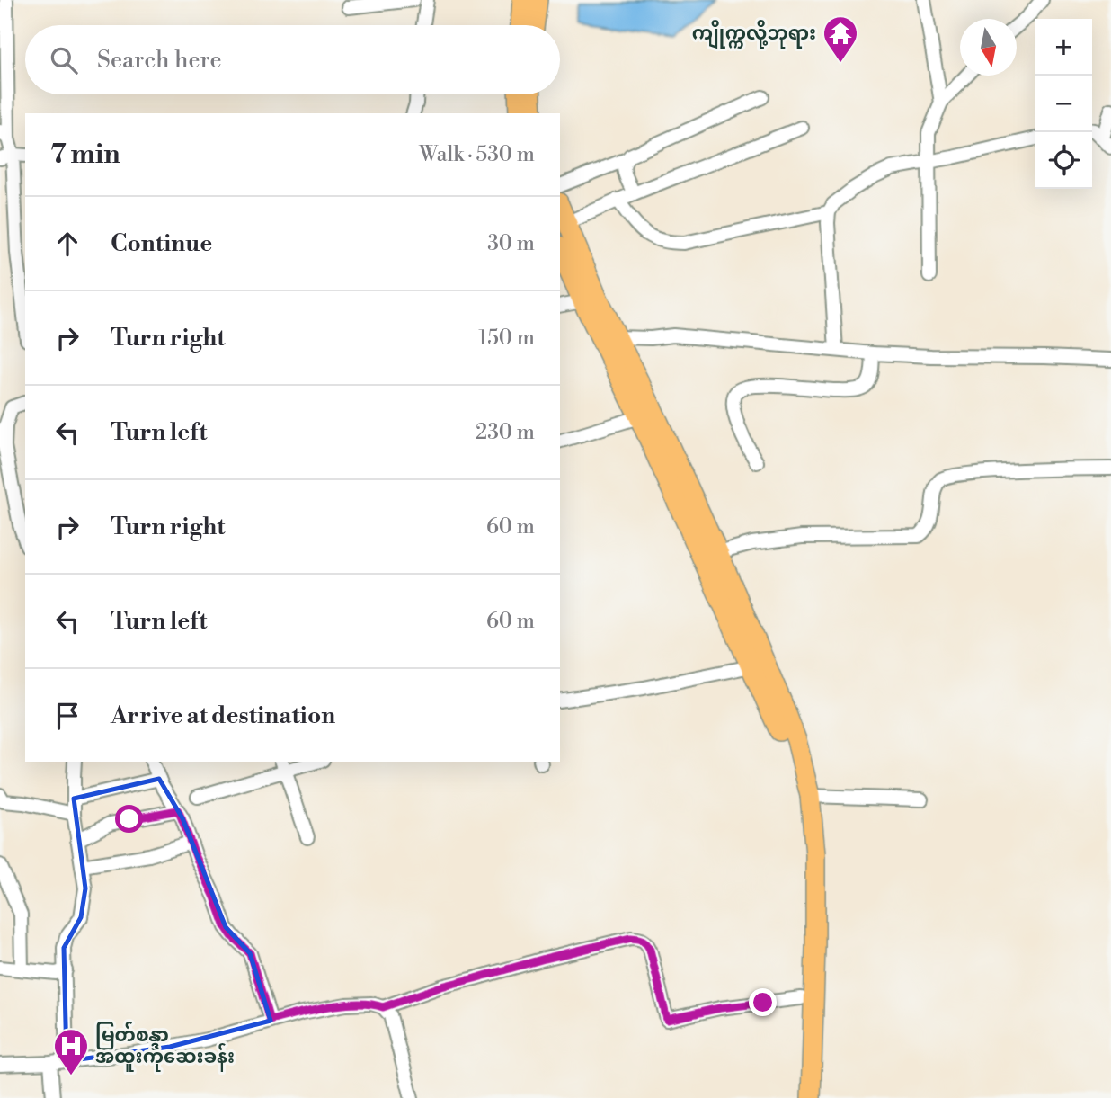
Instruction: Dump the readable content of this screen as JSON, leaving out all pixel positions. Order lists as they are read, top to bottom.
{
  "places": {
    "temple": ["ကျိုက္ကလို့ဘုရား"],
    "hospital": ["မြတ်စန္ဒာ အထူးကုဆေးခန်း"]
  },
  "north": "bottom",
  "page": {
    "map_buttons": ["+", "−"],
    "search": "Search here",
    "heading": ["7 min", "Walk · 530 m"],
    "list": [
      ["Continue", "30 m"],
      ["Turn right", "150 m"],
      ["Turn left", "230 m"],
      ["Turn right", "60 m"],
      ["Turn left", "60 m"],
      "Arrive at destination"
    ]
  }
}
